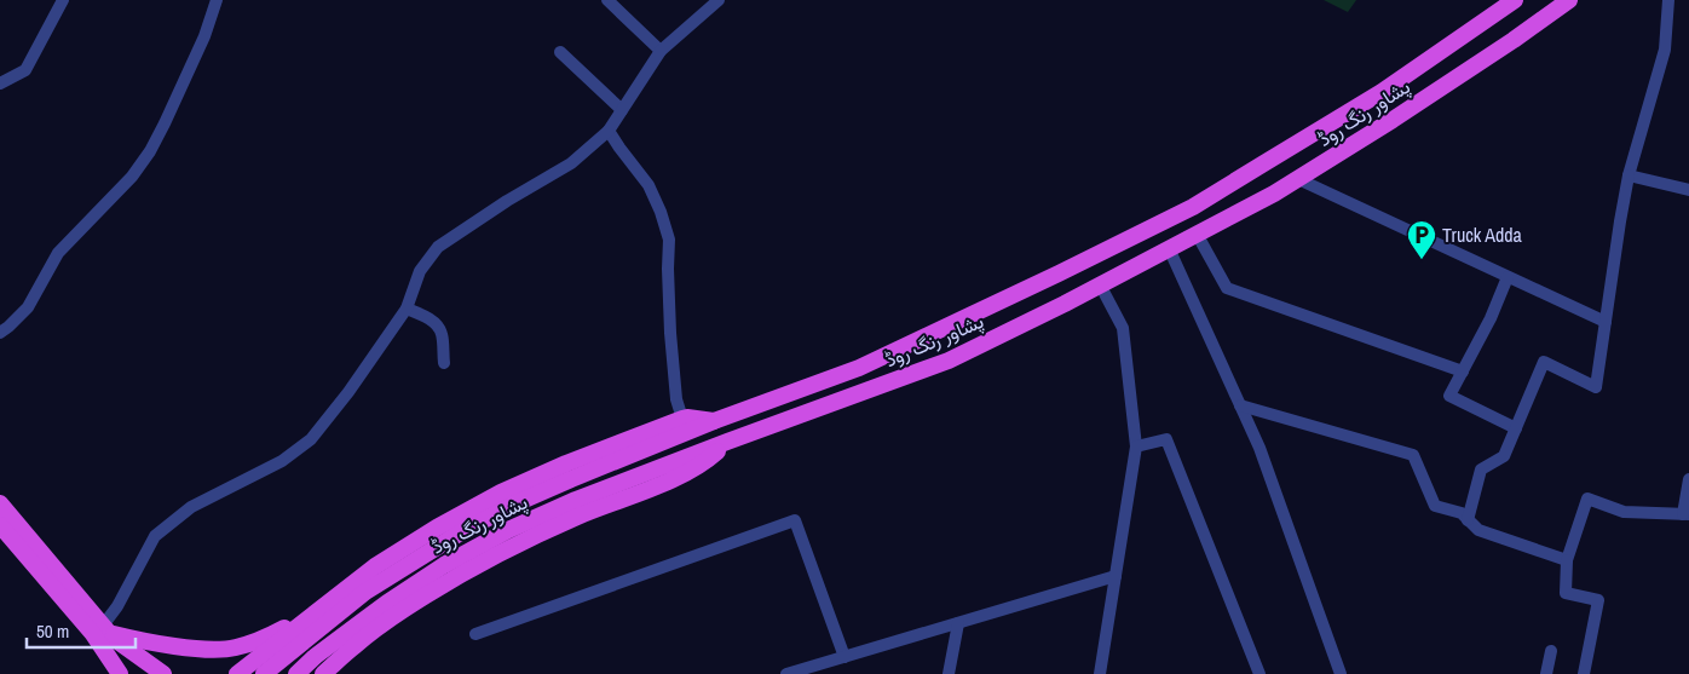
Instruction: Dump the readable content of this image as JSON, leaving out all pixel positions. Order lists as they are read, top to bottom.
{
  "streets": {
    "highway": ["پشاور رنگ روڈ"]
  },
  "places": {
    "parking": ["Truck Adda"]
  },
  "scale_bar": "50 m"
}
